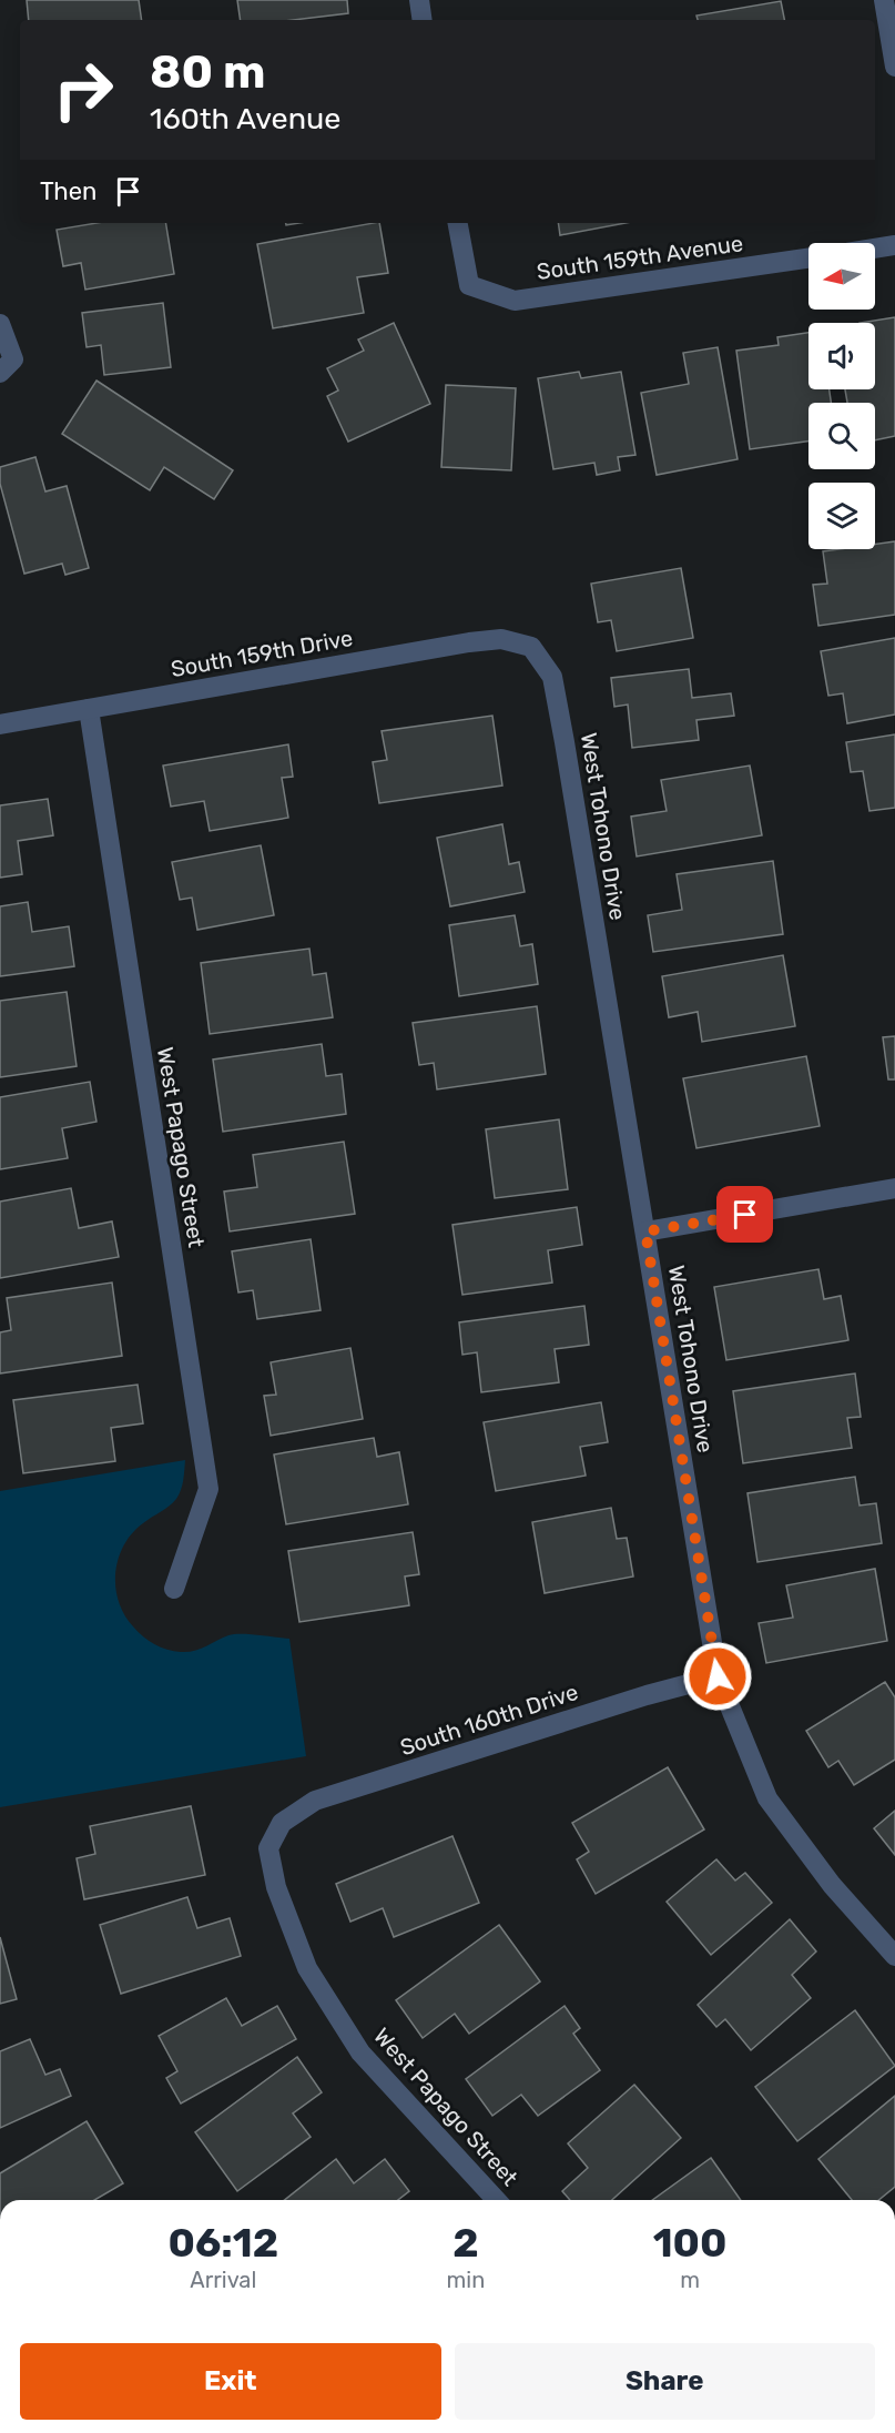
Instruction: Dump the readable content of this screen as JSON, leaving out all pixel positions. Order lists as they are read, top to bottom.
{
  "streets": {
    "street": [
      "South 159th Avenue",
      "South 159th Drive",
      "West Tohono Drive",
      "West Papago Street",
      "South 160th Drive"
    ]
  },
  "crossings": [
    ["South 159th Drive", "West Tohono Drive"],
    ["South 159th Drive", "West Papago Street"],
    ["West Tohono Drive", "South 160th Drive"],
    ["West Papago Street", "South 160th Drive"]
  ],
  "north": "left",
  "page": {
    "turn": ["80 m", "160th Avenue"],
    "then": "Then",
    "eta": [
      "06:12",
      "Arrival",
      "2",
      "min",
      "100",
      "m"
    ],
    "buttons": ["Exit", "Share"]
  }
}
